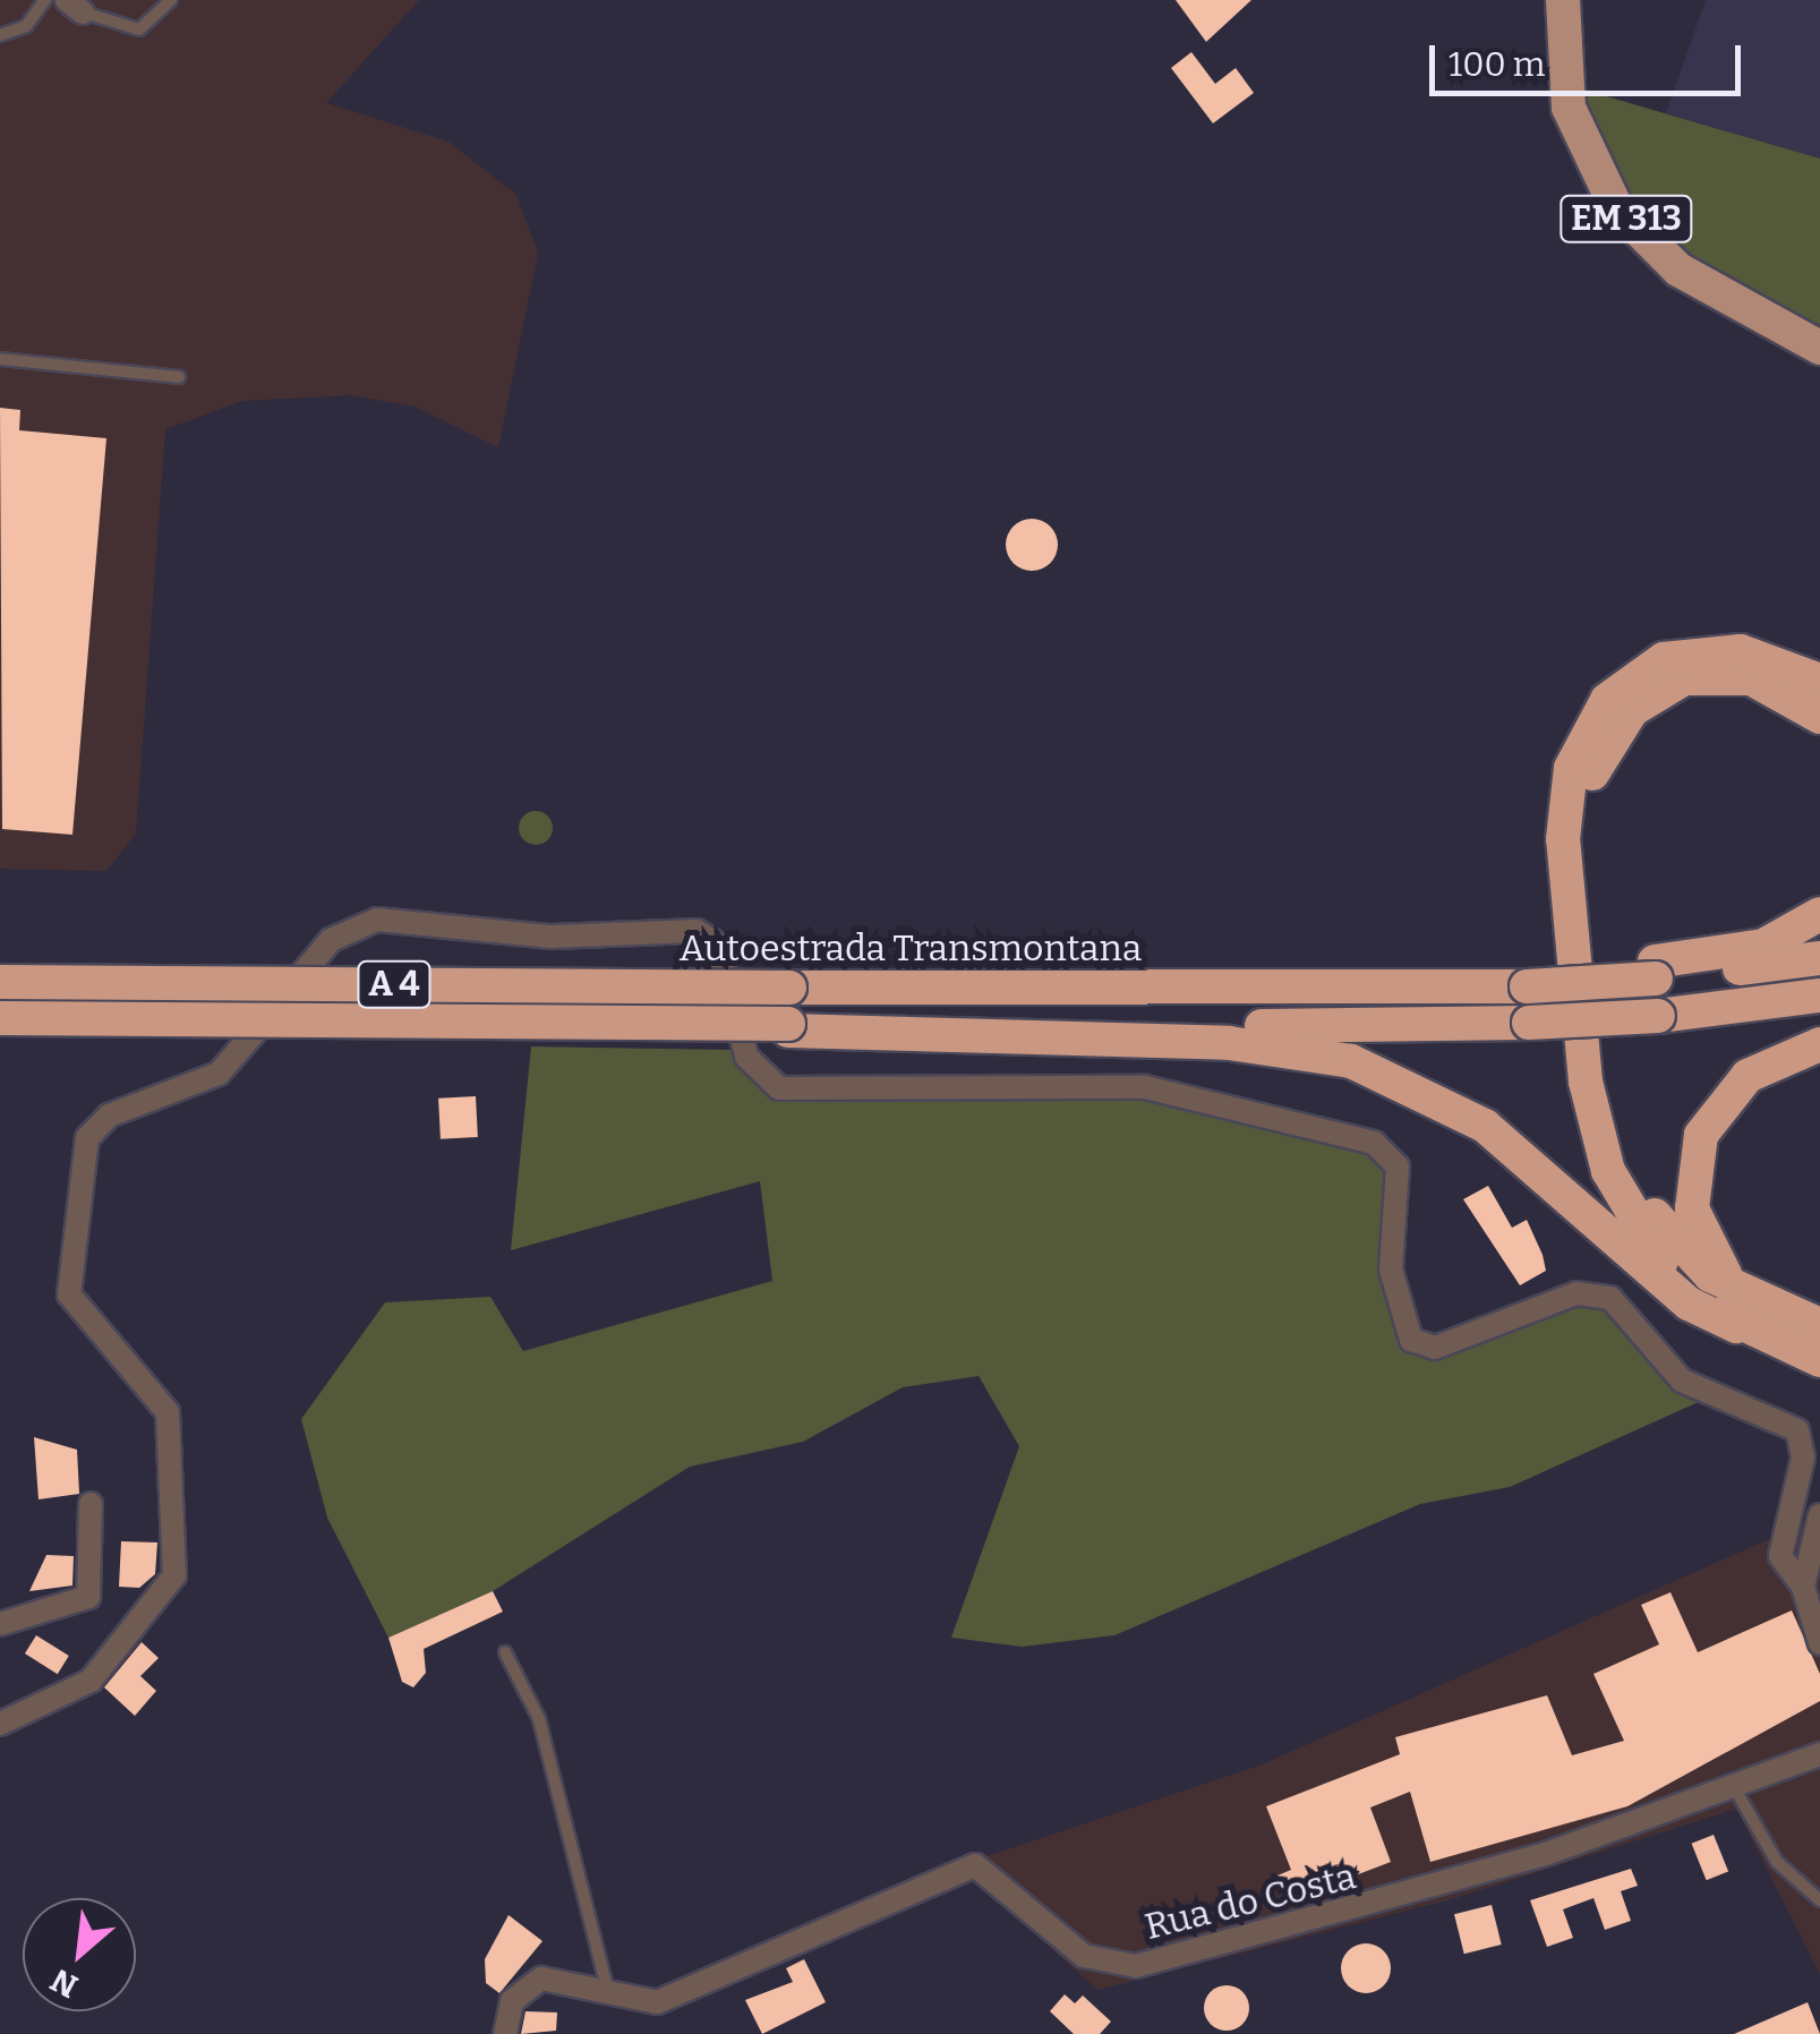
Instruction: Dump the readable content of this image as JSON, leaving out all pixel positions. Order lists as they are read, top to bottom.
{
  "streets": {
    "highway": ["Autoestrada Transmontana", "A 4"],
    "main road": ["EM 313"],
    "street": ["Rua do Costa"]
  },
  "scale_bar": "100 m",
  "north": "bottom left"
}
